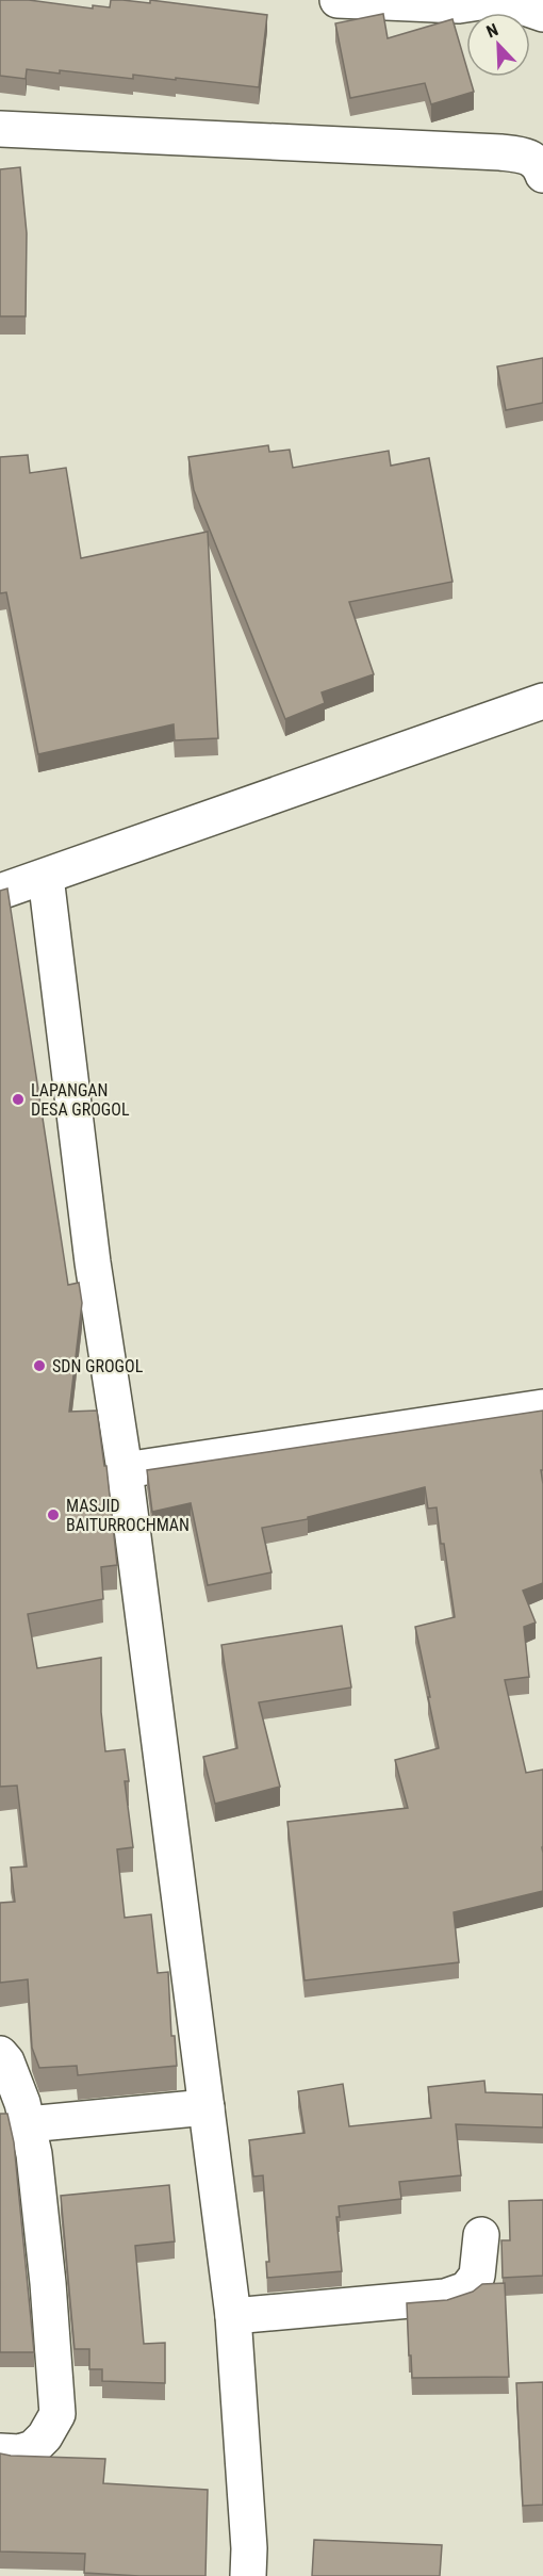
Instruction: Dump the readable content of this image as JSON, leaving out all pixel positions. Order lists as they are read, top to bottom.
{
  "places": ["LAPANGAN DESA GROGOL", "SDN GROGOL", "MASJID BAITURROCHMAN"],
  "north": "top left"
}
